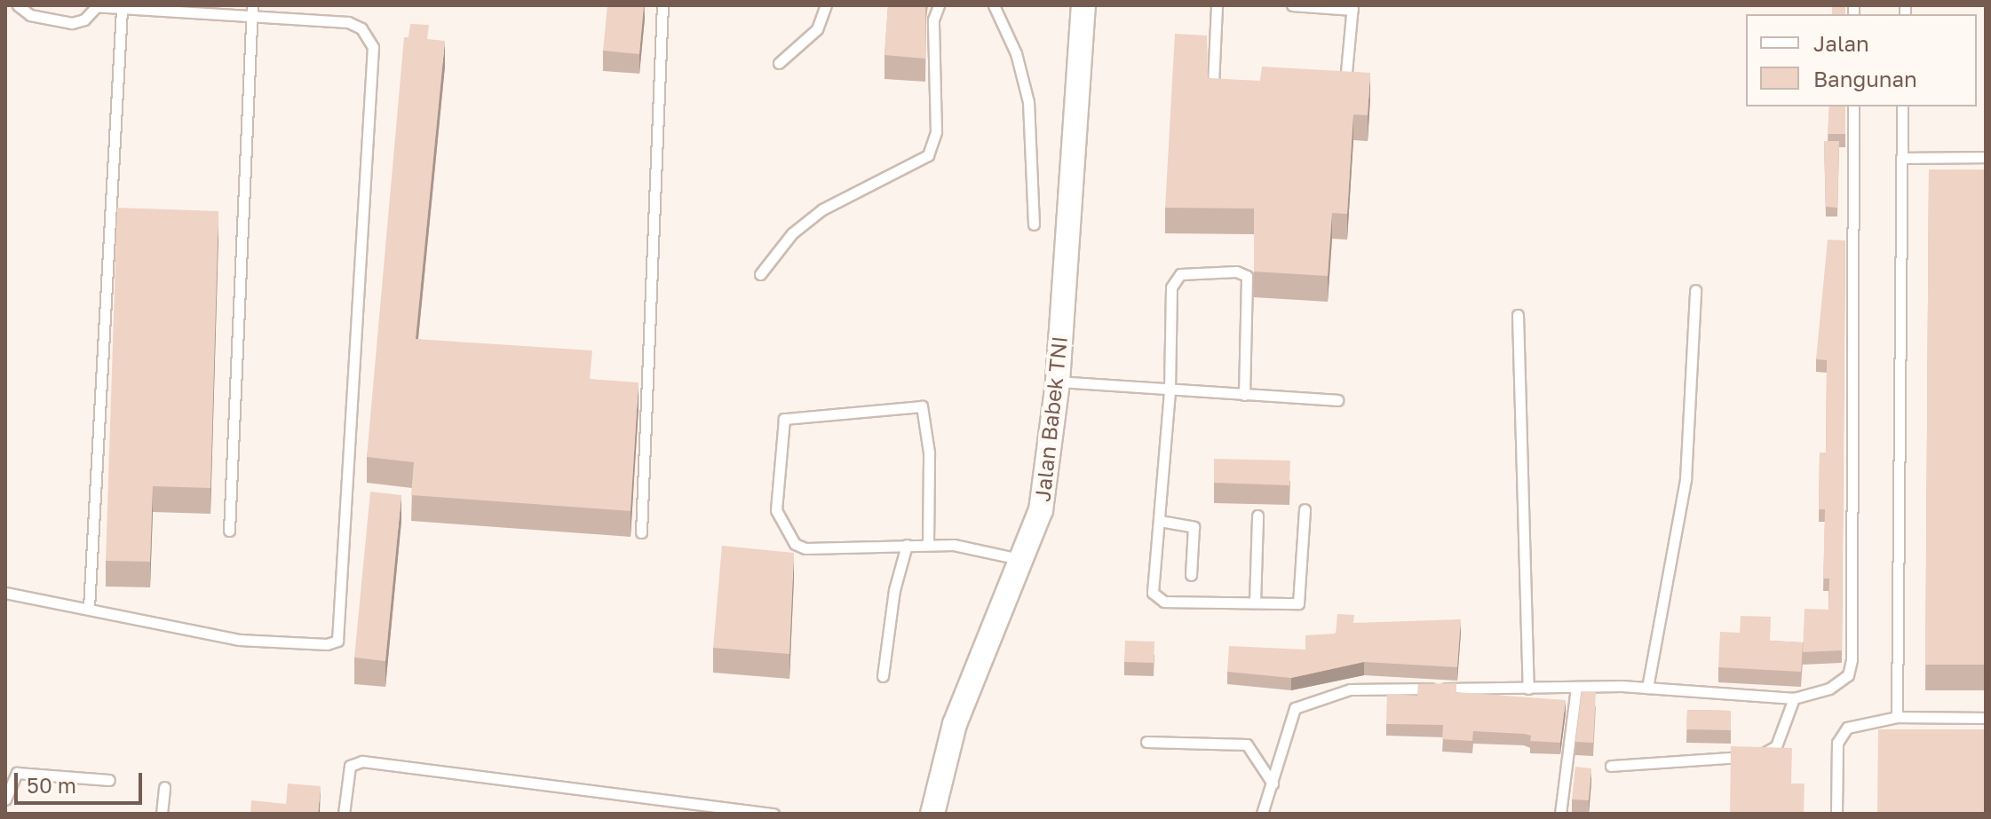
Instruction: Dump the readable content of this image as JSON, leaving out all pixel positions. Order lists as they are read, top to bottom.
{
  "streets": {
    "street": ["Jalan Babek TNI"]
  },
  "legend": ["Jalan", "Bangunan"],
  "scale_bar": "50 m"
}
